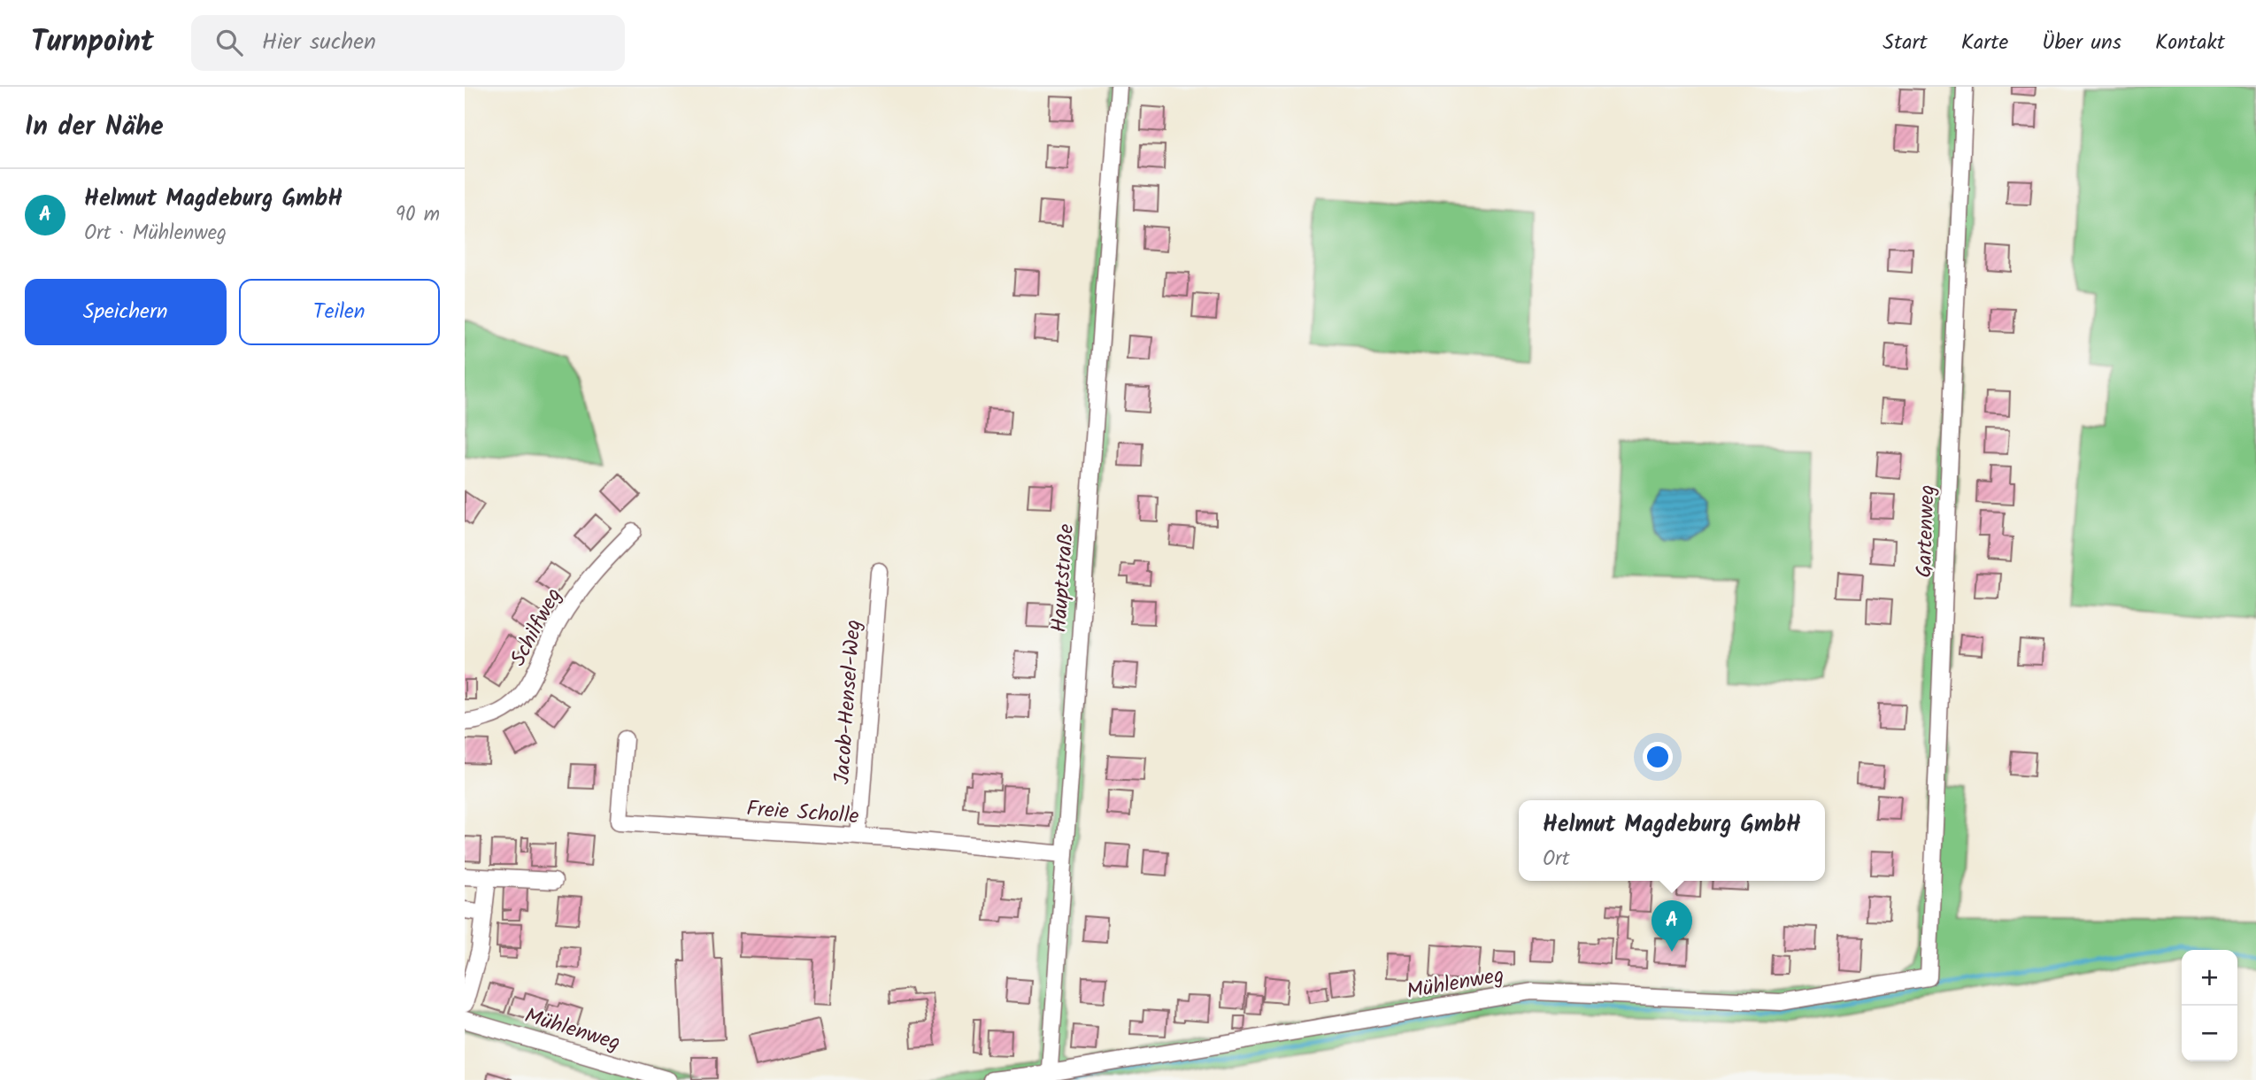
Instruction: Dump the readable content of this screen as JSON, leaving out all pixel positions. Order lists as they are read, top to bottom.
{
  "streets": {
    "street": [
      "Gartenweg",
      "Hauptstraße",
      "Schilfweg",
      "Jacob-Hensel-Weg",
      "Freie Scholle",
      "Mühlenweg"
    ]
  },
  "crossings": [
    ["Gartenweg", "Mühlenweg"],
    ["Hauptstraße", "Freie Scholle"],
    ["Hauptstraße", "Mühlenweg"],
    ["Jacob-Hensel-Weg", "Freie Scholle"]
  ],
  "page": {
    "header": "Turnpoint",
    "search": "Hier suchen",
    "nav": [
      "Start",
      "Karte",
      "Über uns",
      "Kontakt"
    ],
    "heading": "In der Nähe",
    "list": [
      {
        "mark": "A",
        "name": "Helmut Magdeburg GmbH",
        "note": "Ort · Mühlenweg",
        "value": "90 m"
      }
    ],
    "buttons": ["Speichern", "Teilen"],
    "popup": ["Helmut Magdeburg GmbH", "Ort"],
    "pins": "A",
    "map_buttons": ["+", "−"]
  }
}
